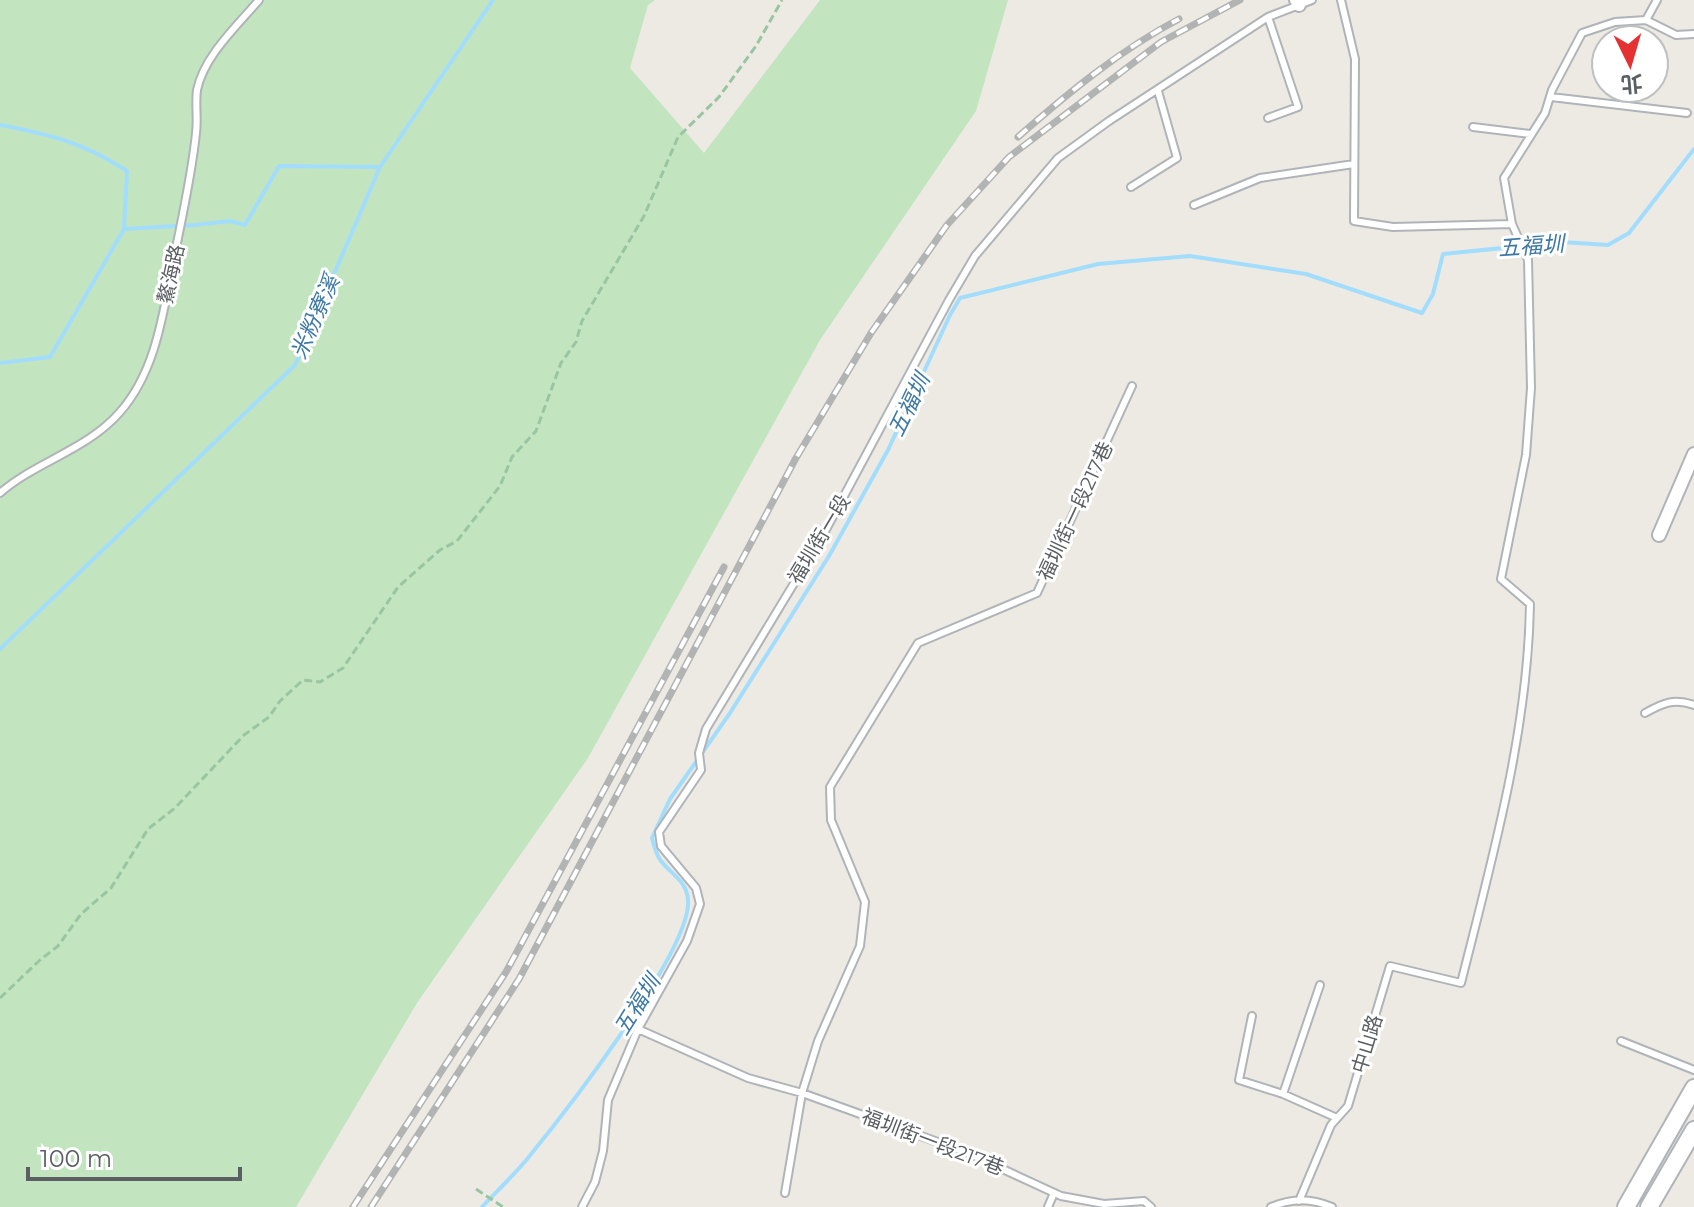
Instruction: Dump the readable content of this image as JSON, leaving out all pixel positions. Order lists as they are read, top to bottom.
{
  "streets": {
    "lane": [
      "鰲海路",
      "福圳街一段217巷",
      "福圳街一段",
      "中山路"
    ]
  },
  "crossings": [
    ["福圳街一段217巷", "福圳街一段"]
  ],
  "water": ["五福圳", "米粉寮溪"],
  "scale_bar": "100 m",
  "north": "bottom"
}
